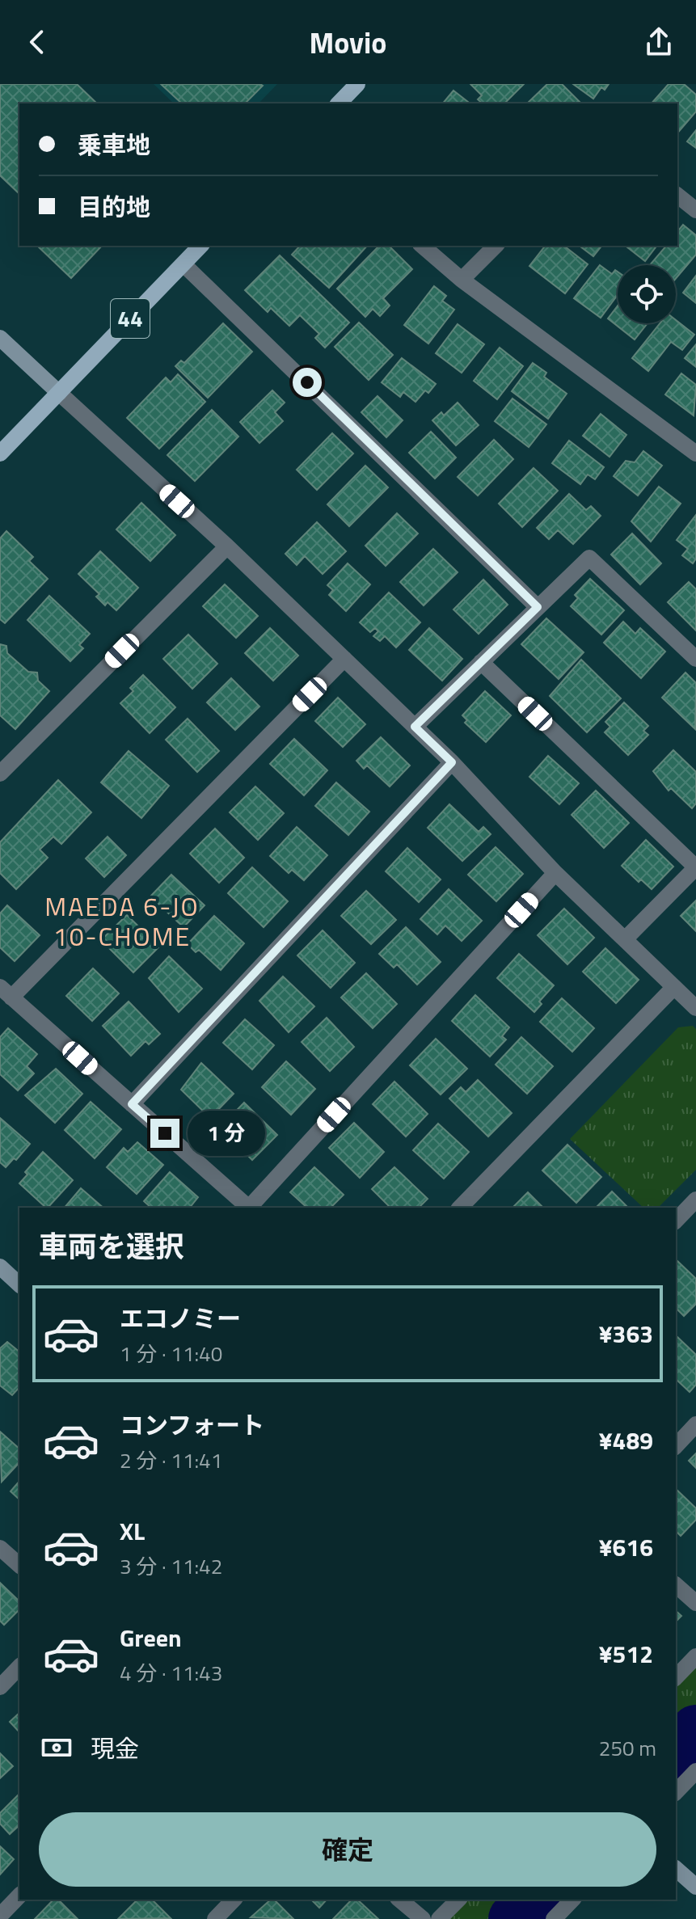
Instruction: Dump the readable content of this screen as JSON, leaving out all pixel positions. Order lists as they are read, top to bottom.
{
  "streets": {
    "main road": ["44"]
  },
  "districts": ["MAEDA 6-JO 10-CHOME"],
  "page": {
    "header": "Movio",
    "banner": ["乗車地", "目的地"],
    "bubble": "1 分",
    "heading": "車両を選択",
    "list": [
      {
        "name": "エコノミー",
        "note": "1 分 · 11:40",
        "value": "¥363"
      },
      {
        "name": "コンフォート",
        "note": "2 分 · 11:41",
        "value": "¥489"
      },
      {
        "name": "XL",
        "note": "3 分 · 11:42",
        "value": "¥616"
      },
      {
        "name": "Green",
        "note": "4 分 · 11:43",
        "value": "¥512"
      }
    ],
    "pay": ["現金", "250 m"],
    "buttons": "確定"
  }
}
